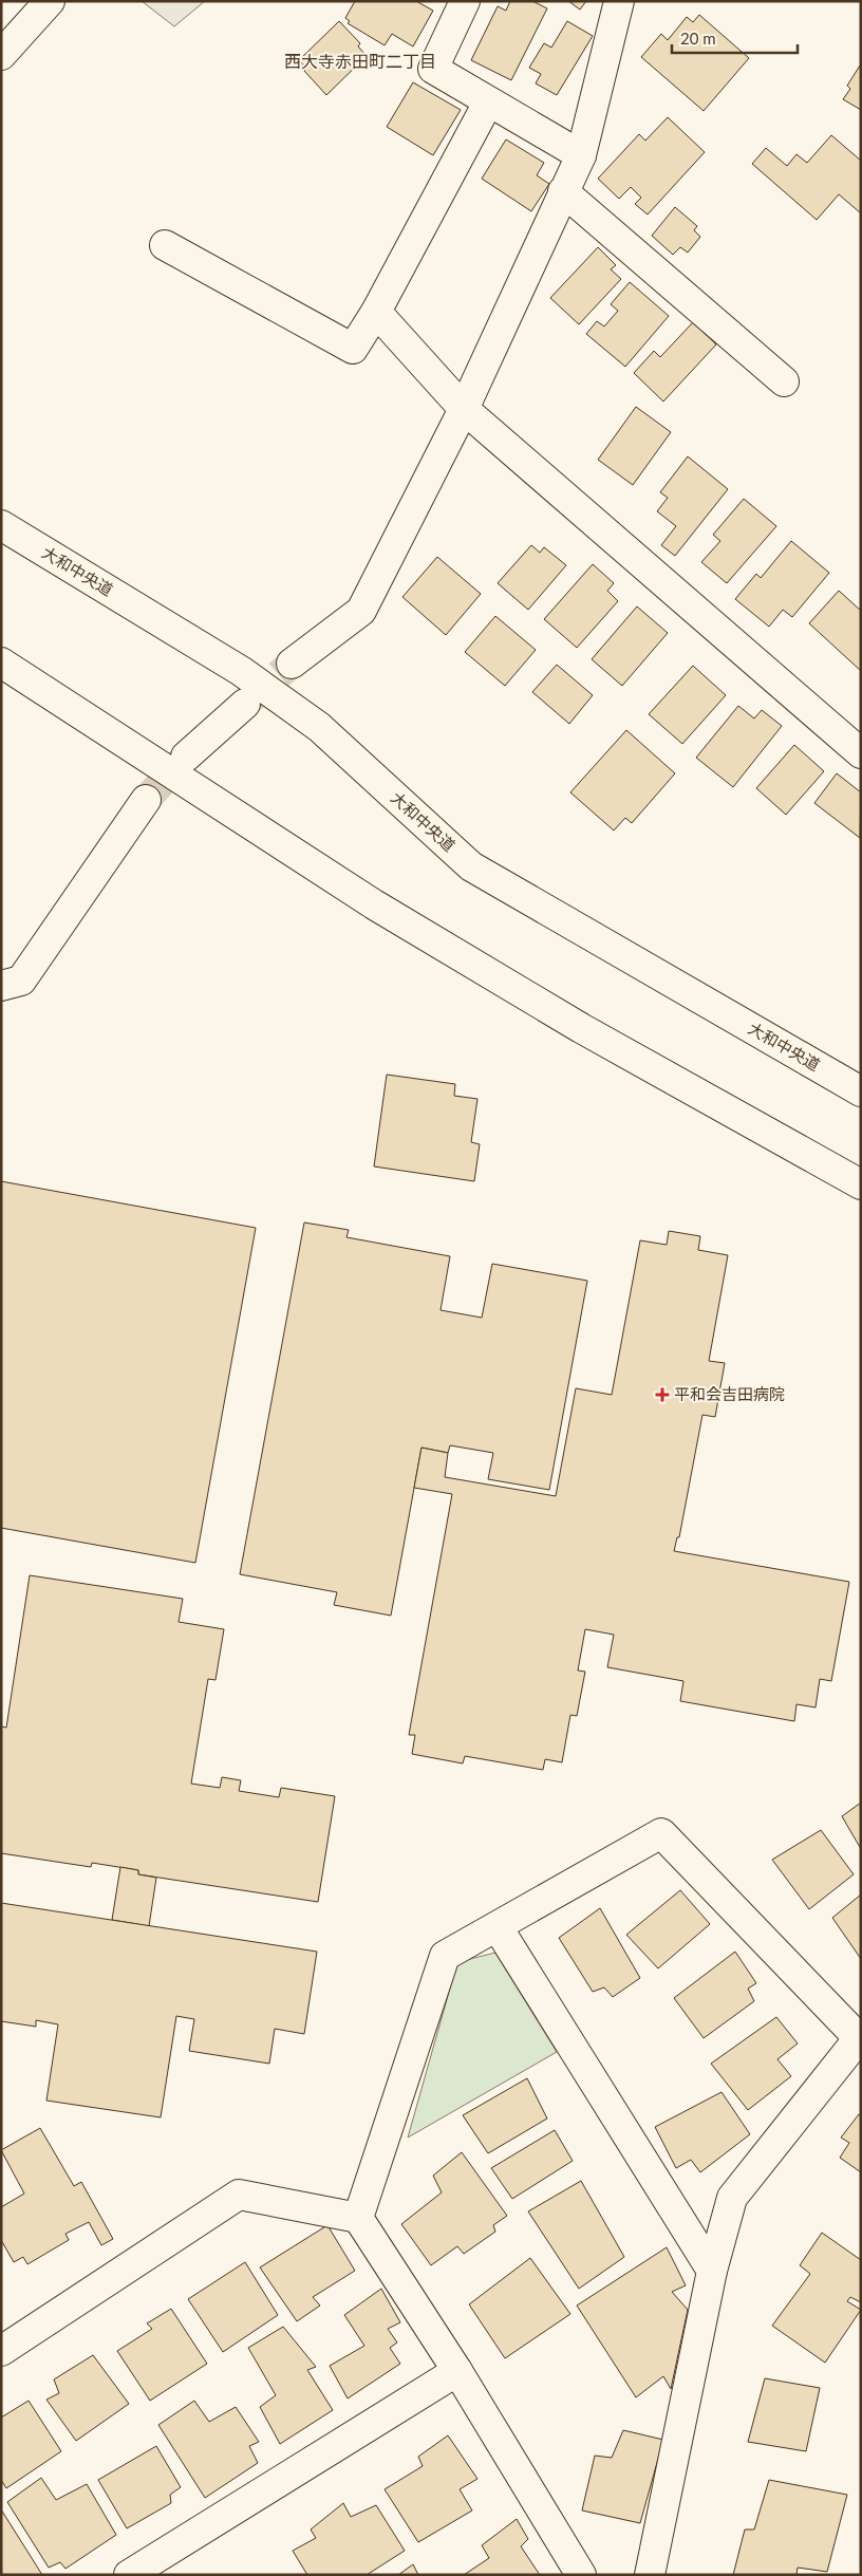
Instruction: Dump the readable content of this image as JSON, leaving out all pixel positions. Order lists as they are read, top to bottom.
{
  "streets": {
    "street": ["大和中央道"]
  },
  "districts": ["西大寺赤田町二丁目"],
  "places": {
    "health": ["平和会吉田病院"]
  },
  "scale_bar": "20 m"
}
